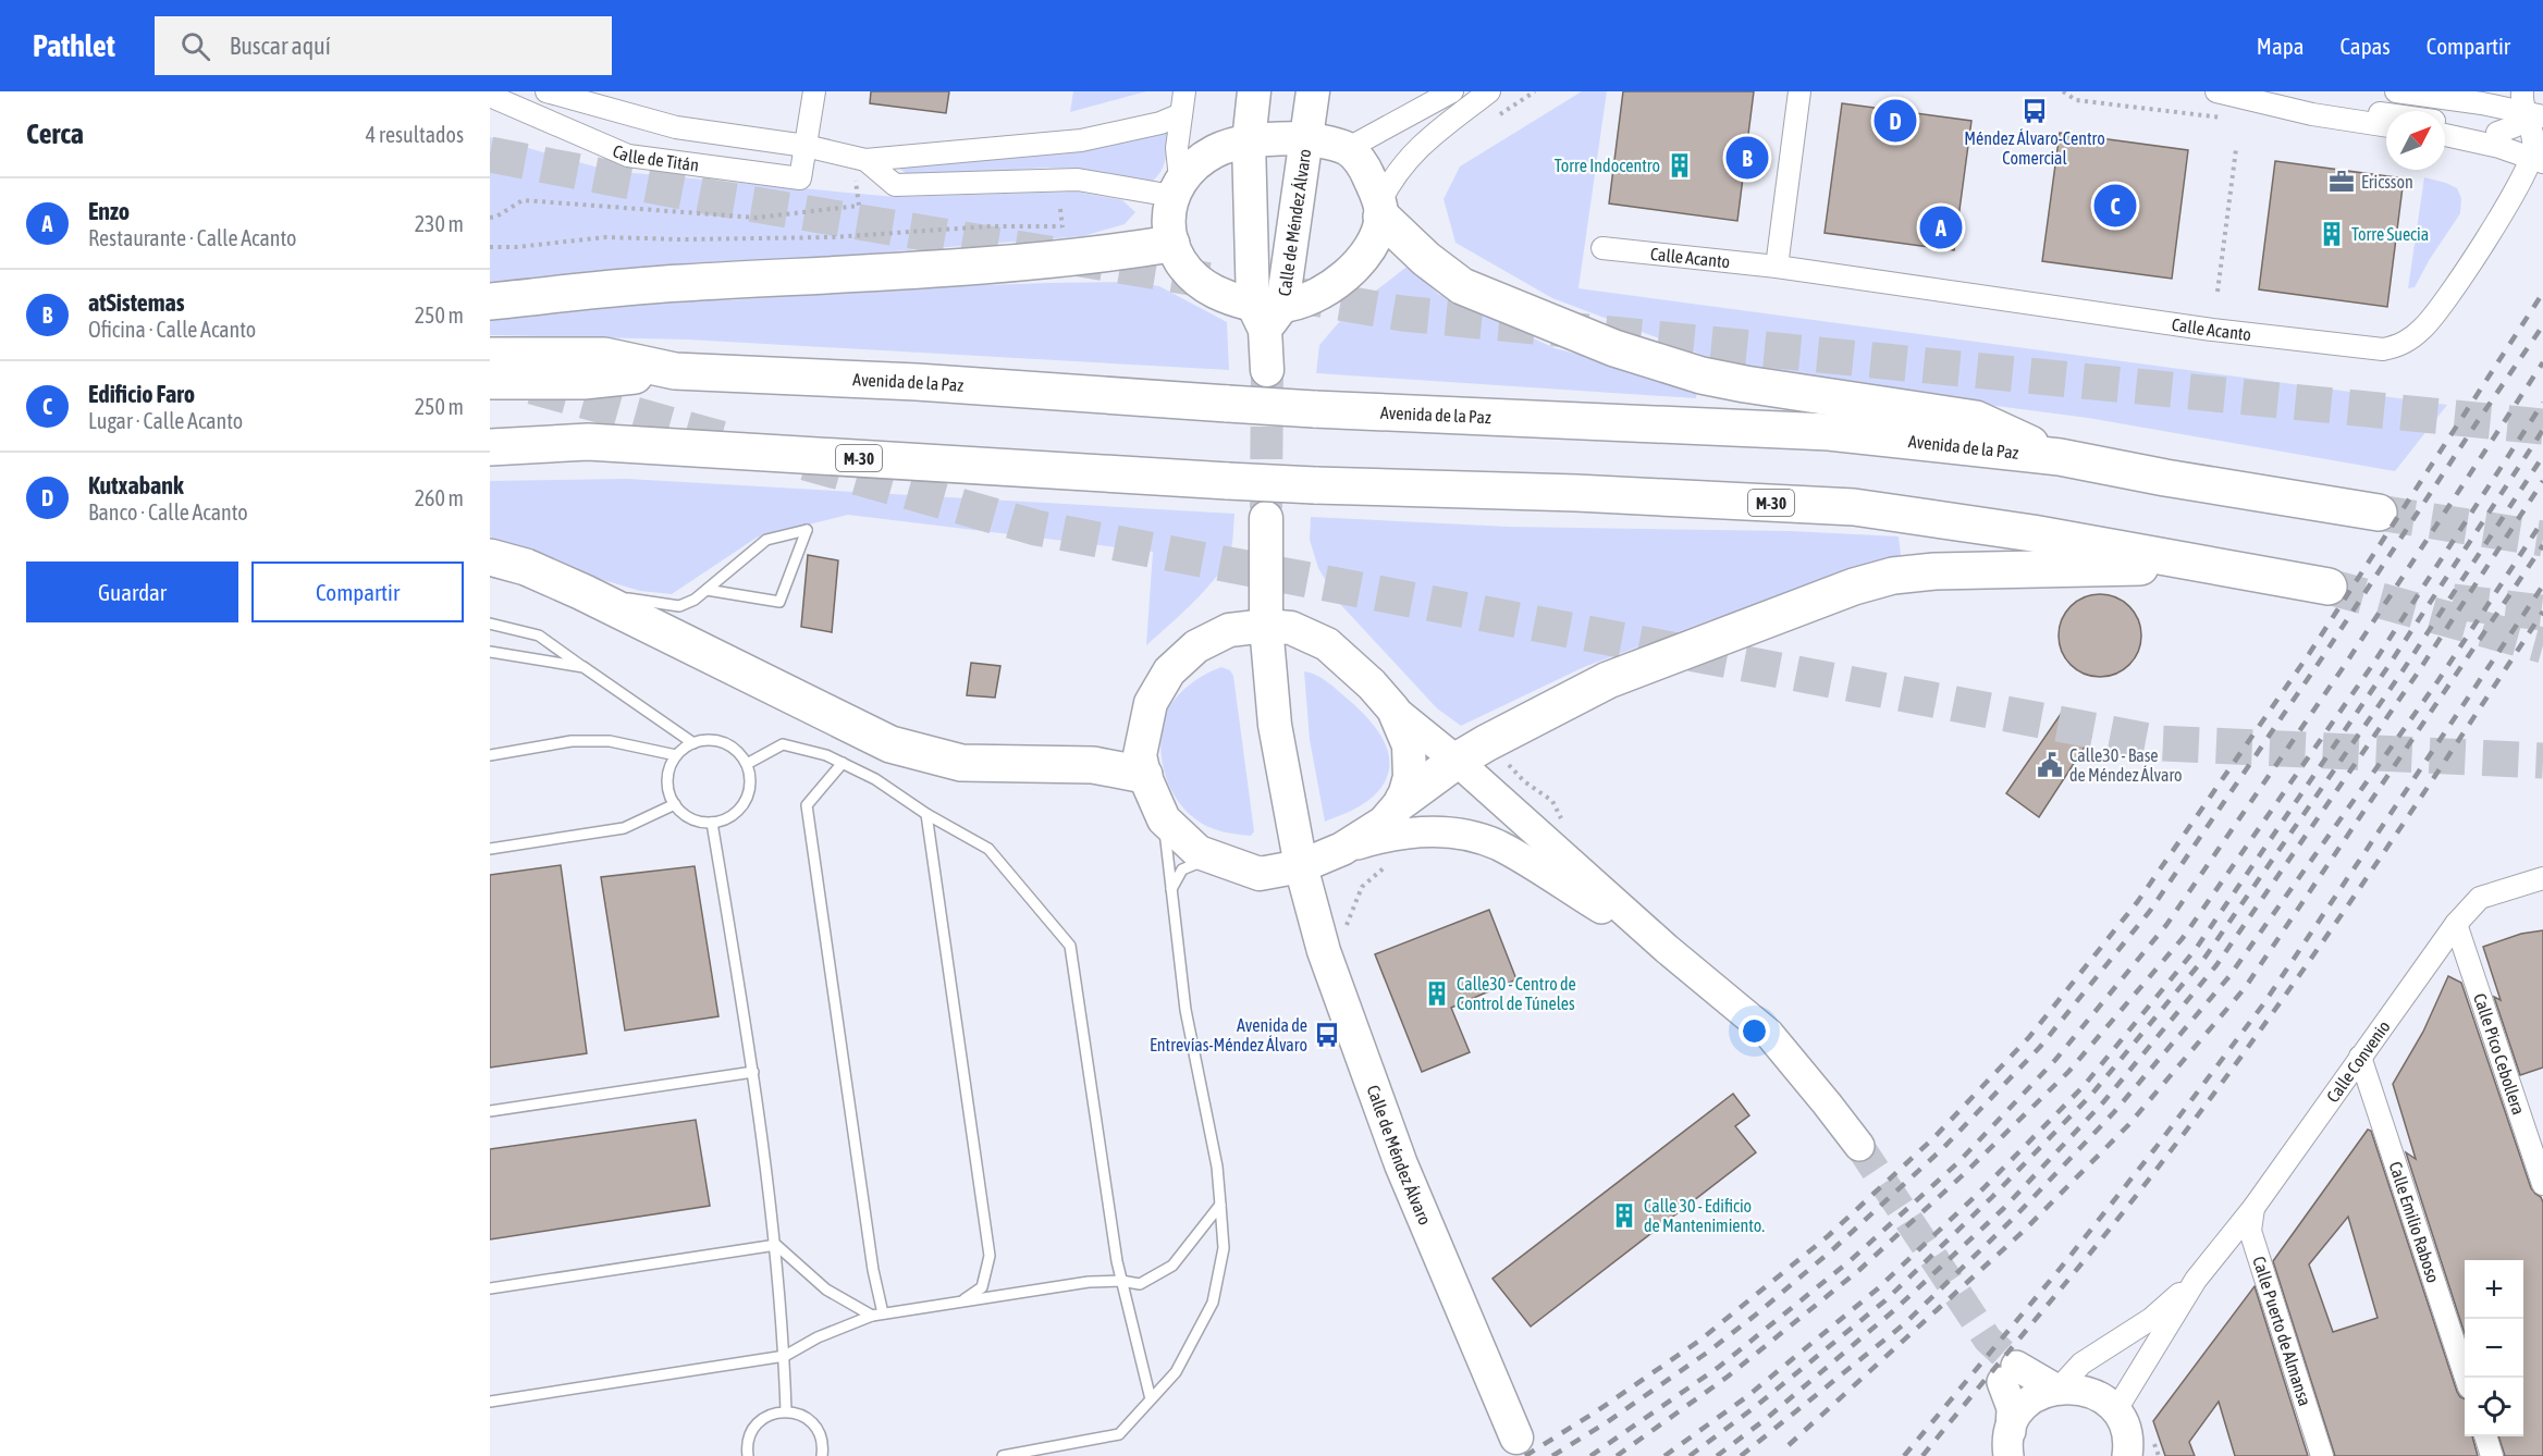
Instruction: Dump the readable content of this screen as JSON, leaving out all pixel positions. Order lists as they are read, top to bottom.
{
  "streets": {
    "highway": ["Avenida de la Paz", "M-30"],
    "main road": ["Calle de Méndez Álvaro"],
    "street": [
      "Calle de Titán",
      "Calle Acanto",
      "Calle Pico Cebollera",
      "Calle Convenio",
      "Calle Emilio Raboso",
      "Calle Puerto de Almansa"
    ]
  },
  "crossings": [
    ["Calle de Titán", "Calle de Méndez Álvaro"],
    ["Calle Pico Cebollera", "Calle Convenio"],
    ["Calle Convenio", "Calle Emilio Raboso"],
    ["Calle Convenio", "Calle Puerto de Almansa"]
  ],
  "places": {
    "bus stop": ["Méndez Álvaro-Centro Comercial", "Avenida de Entrevías-Méndez Álvaro"],
    "building": [
      "Torre Indocentro",
      "Torre Suecia",
      "Calle30 - Centro de Control de Túneles",
      "Calle 30 - Edificio de Mantenimiento."
    ],
    "office": ["Ericsson"],
    "public building": ["Calle30 - Base de Méndez Álvaro"]
  },
  "north": "top right",
  "page": {
    "header": "Pathlet",
    "search": "Buscar aquí",
    "nav": ["Mapa", "Capas", "Compartir"],
    "heading": ["Cerca", "4 resultados"],
    "pins": [
      "D",
      "B",
      "C",
      "A"
    ],
    "list": [
      {
        "mark": "A",
        "name": "Enzo",
        "note": "Restaurante · Calle Acanto",
        "value": "230 m"
      },
      {
        "mark": "B",
        "name": "atSistemas",
        "note": "Oficina · Calle Acanto",
        "value": "250 m"
      },
      {
        "mark": "C",
        "name": "Edificio Faro",
        "note": "Lugar · Calle Acanto",
        "value": "250 m"
      },
      {
        "mark": "D",
        "name": "Kutxabank",
        "note": "Banco · Calle Acanto",
        "value": "260 m"
      }
    ],
    "buttons": ["Guardar", "Compartir"],
    "map_buttons": ["+", "−"]
  }
}
